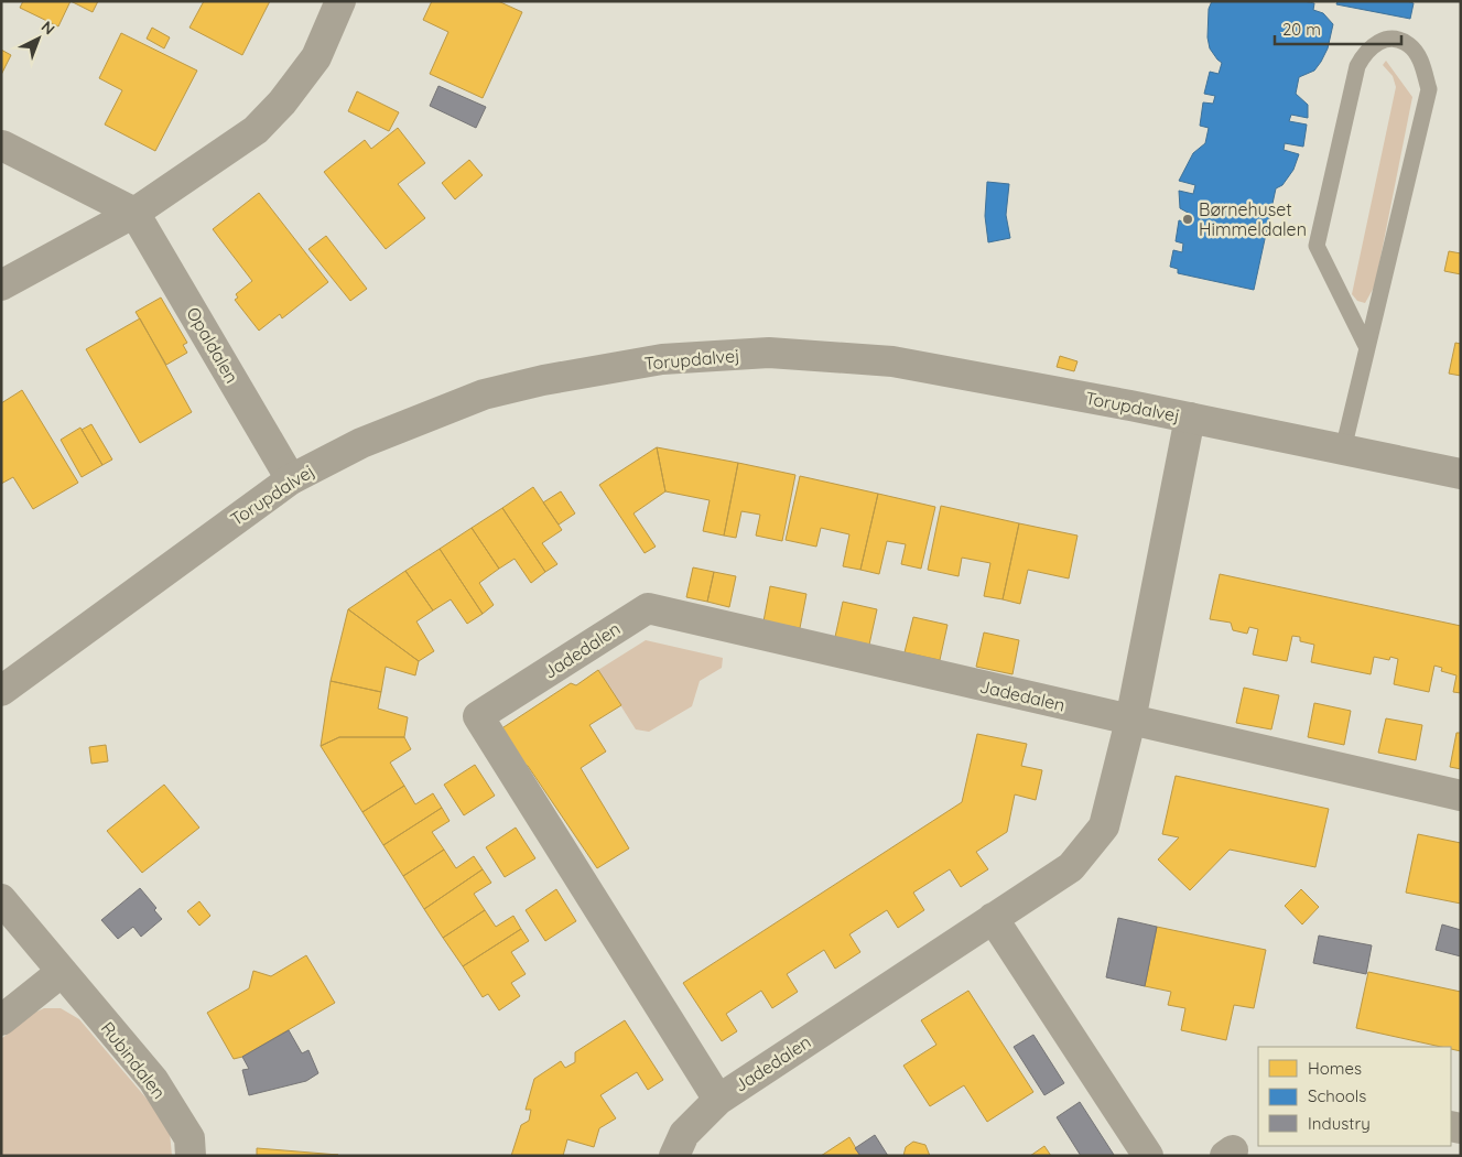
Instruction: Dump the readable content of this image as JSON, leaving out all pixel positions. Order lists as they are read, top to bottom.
{
  "streets": {
    "street": [
      "Opaldalen",
      "Torupdalvej",
      "Jadedalen",
      "Rubindalen"
    ]
  },
  "crossings": [
    ["Opaldalen", "Torupdalvej"],
    ["Torupdalvej", "Jadedalen"]
  ],
  "places": ["Børnehuset Himmeldalen"],
  "legend": ["Homes", "Schools", "Industry"],
  "scale_bar": "20 m",
  "north": "top right"
}
